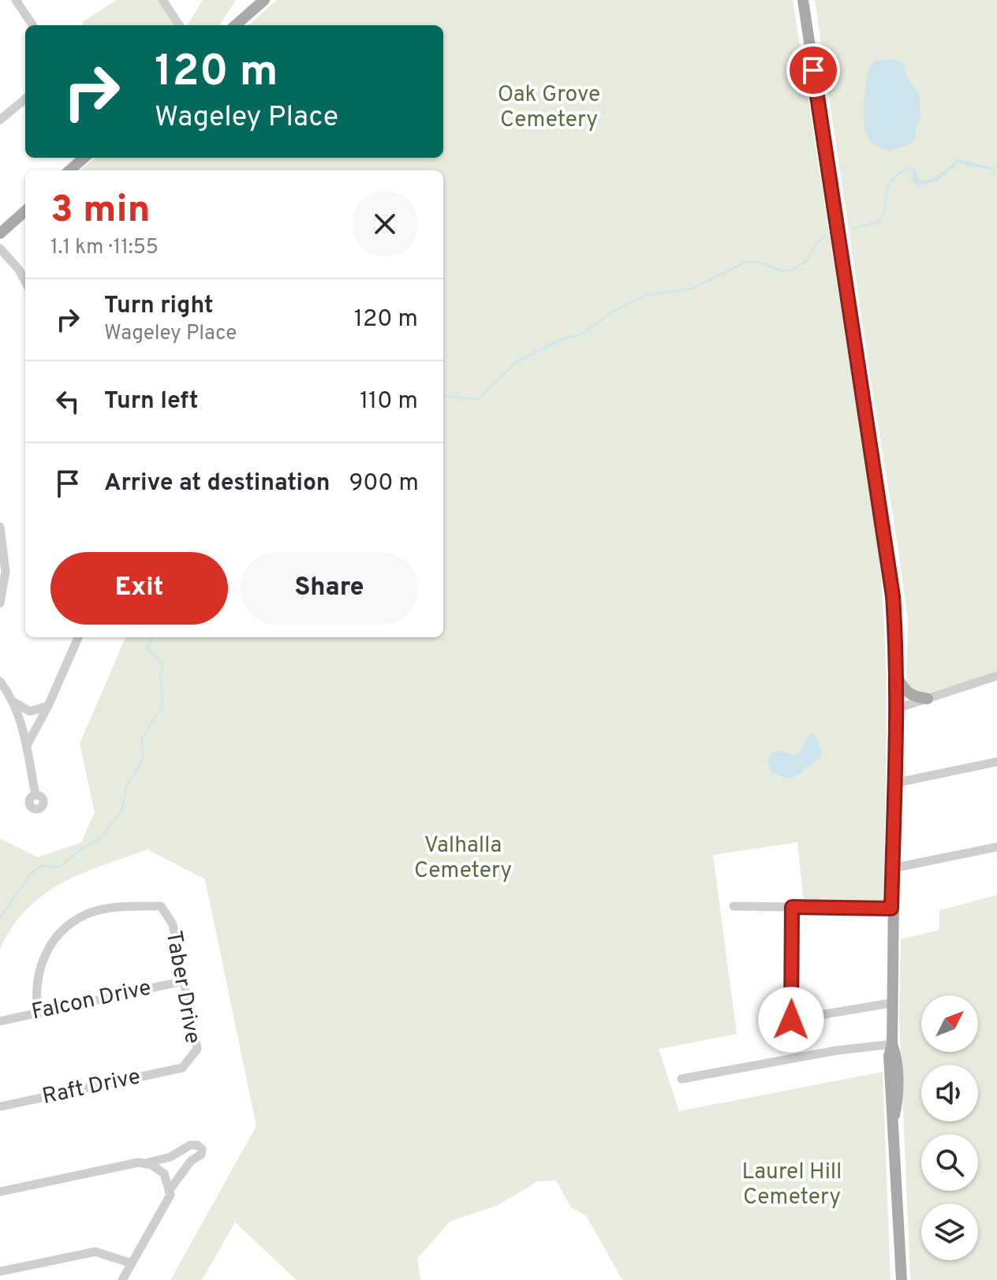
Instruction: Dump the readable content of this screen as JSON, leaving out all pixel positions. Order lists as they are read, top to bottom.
{
  "streets": {
    "street": ["Taber Drive", "Falcon Drive", "Raft Drive"]
  },
  "crossings": [
    ["Taber Drive", "Falcon Drive"],
    ["Taber Drive", "Raft Drive"]
  ],
  "parks": ["Oak Grove Cemetery", "Valhalla Cemetery", "Laurel Hill Cemetery"],
  "north": "top right",
  "page": {
    "turn": ["120 m", "Wageley Place"],
    "heading": ["3 min", "1.1 km · 11:55"],
    "list": [
      {
        "name": "Turn right",
        "note": "Wageley Place",
        "value": "120 m"
      },
      {
        "name": "Turn left",
        "value": "110 m"
      },
      {
        "name": "Arrive at destination",
        "value": "900 m"
      }
    ],
    "buttons": ["Exit", "Share"]
  }
}
